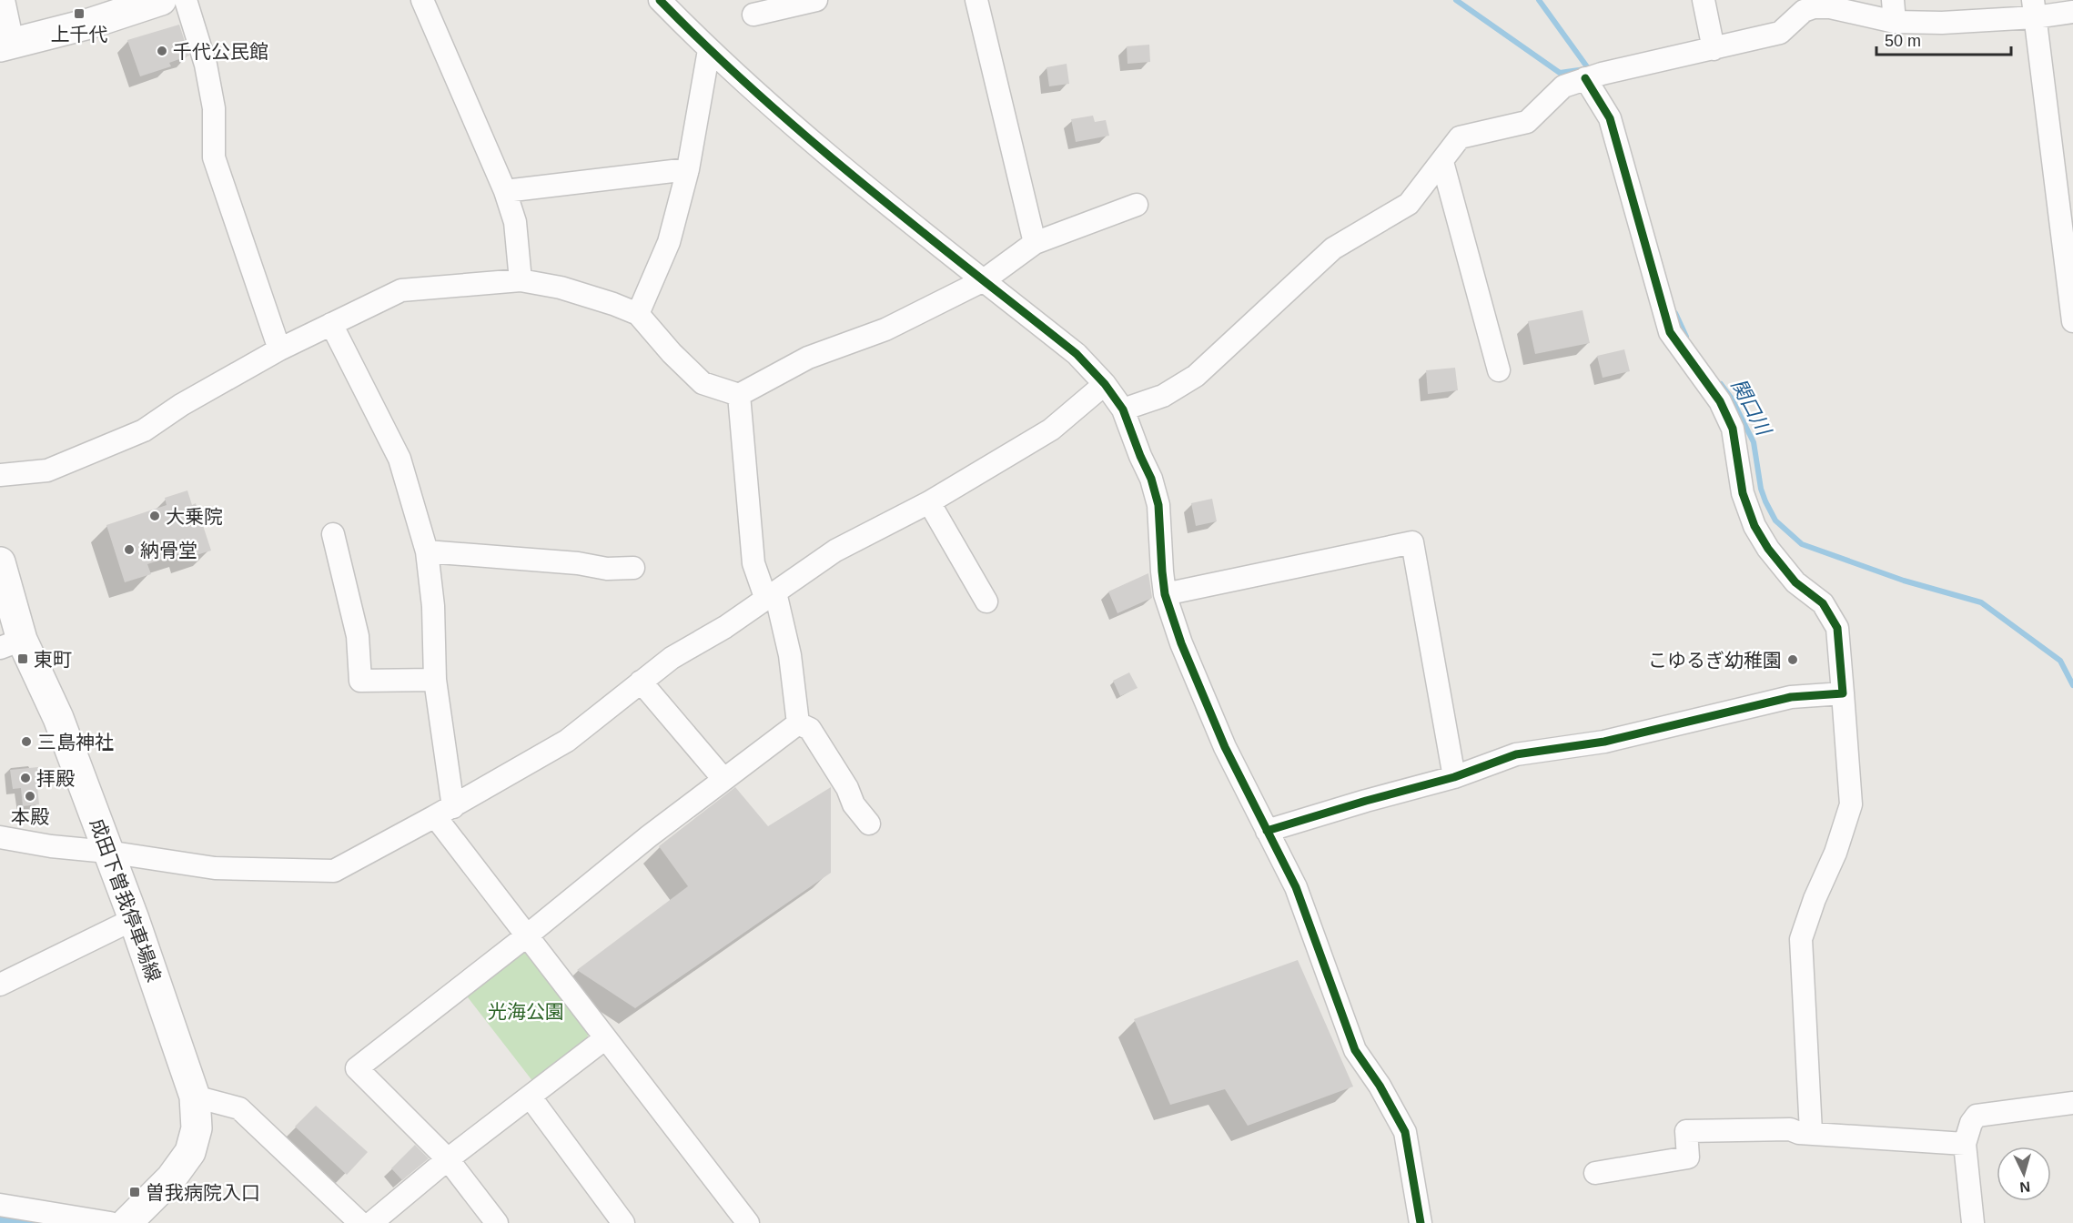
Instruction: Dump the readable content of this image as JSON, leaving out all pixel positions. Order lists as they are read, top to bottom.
{
  "streets": {
    "main road": ["成田下曽我停車場線"]
  },
  "water": ["関口川"],
  "parks": ["光海公園"],
  "places": {
    "transit": ["上千代", "東町", "曽我病院入口"],
    "other": [
      "千代公民館",
      "大乗院",
      "納骨堂",
      "こゆるぎ幼稚園",
      "三島神社",
      "拝殿",
      "本殿"
    ]
  },
  "scale_bar": "50 m",
  "north": "bottom"
}
